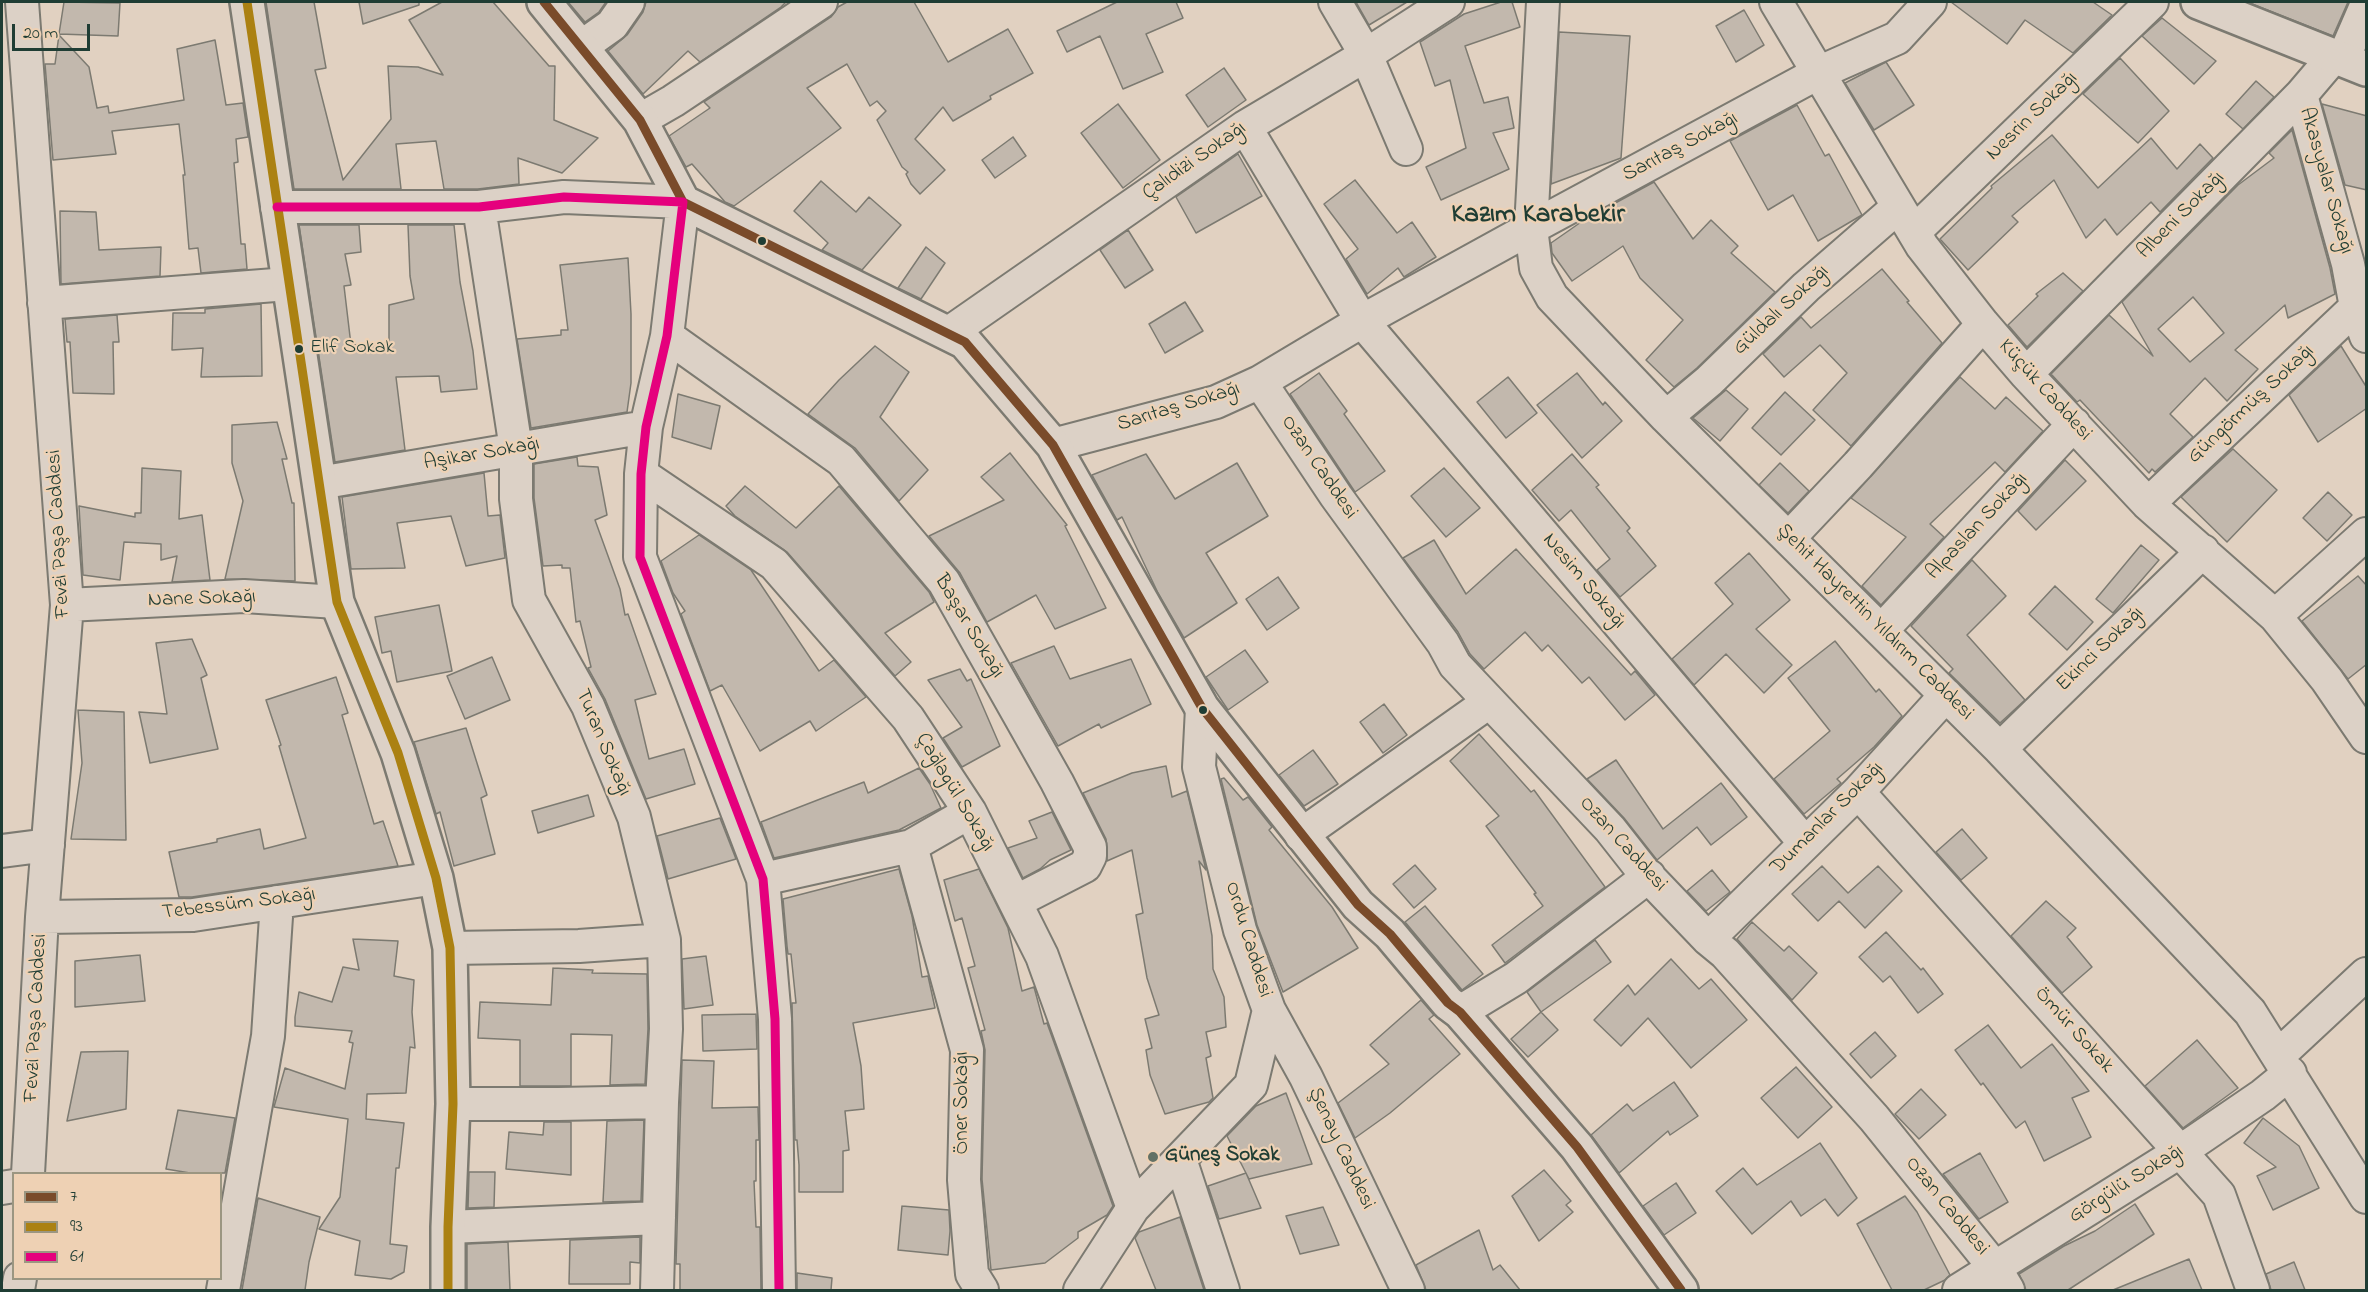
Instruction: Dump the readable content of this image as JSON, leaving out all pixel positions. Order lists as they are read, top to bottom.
{
  "streets": {
    "street": [
      "Nesrin Sokağı",
      "Sarıtaş Sokağı",
      "Çalıdizi Sokağı",
      "Akasyalar Sokağı",
      "Albeni Sokağı",
      "Güldalı Sokağı",
      "Küçük Caddesi",
      "Güngörmüş Sokağı",
      "Aşikar Sokağı",
      "Ozan Caddesi",
      "Alpaslan Sokağı",
      "Fevzi Paşa Caddesi",
      "Nesim Sokağı",
      "Nane Sokağı",
      "Şehit Hayrettin Yıldırım Caddesi",
      "Başar Sokağı",
      "Ekinci Sokağı",
      "Turan Sokağı",
      "Çağlagül Sokağı",
      "Dumanlar Sokağı",
      "Tebessüm Sokağı",
      "Ordu Caddesi",
      "Ömür Sokak",
      "Öner Sokağı",
      "Şenay Caddesi",
      "Görgülü Sokağı"
    ]
  },
  "crossings": [
    ["Nesrin Sokağı", "Güldalı Sokağı"],
    ["Nesrin Sokağı", "Küçük Caddesi"],
    ["Sarıtaş Sokağı", "Küçük Caddesi"],
    ["Sarıtaş Sokağı", "Ozan Caddesi"],
    ["Sarıtaş Sokağı", "Nesim Sokağı"],
    ["Sarıtaş Sokağı", "Şehit Hayrettin Yıldırım Caddesi"],
    ["Akasyalar Sokağı", "Albeni Sokağı"],
    ["Akasyalar Sokağı", "Güngörmüş Sokağı"],
    ["Albeni Sokağı", "Küçük Caddesi"],
    ["Güldalı Sokağı", "Küçük Caddesi"],
    ["Güldalı Sokağı", "Şehit Hayrettin Yıldırım Caddesi"],
    ["Küçük Caddesi", "Güngörmüş Sokağı"],
    ["Küçük Caddesi", "Alpaslan Sokağı"],
    ["Küçük Caddesi", "Ekinci Sokağı"],
    ["Aşikar Sokağı", "Turan Sokağı"],
    ["Ozan Caddesi", "Dumanlar Sokağı"],
    ["Ozan Caddesi", "Görgülü Sokağı"],
    ["Alpaslan Sokağı", "Şehit Hayrettin Yıldırım Caddesi"],
    ["Fevzi Paşa Caddesi", "Nane Sokağı"],
    ["Fevzi Paşa Caddesi", "Tebessüm Sokağı"],
    ["Nesim Sokağı", "Dumanlar Sokağı"],
    ["Şehit Hayrettin Yıldırım Caddesi", "Ekinci Sokağı"],
    ["Şehit Hayrettin Yıldırım Caddesi", "Dumanlar Sokağı"],
    ["Şehit Hayrettin Yıldırım Caddesi", "Görgülü Sokağı"],
    ["Başar Sokağı", "Çağlagül Sokağı"],
    ["Çağlagül Sokağı", "Ordu Caddesi"],
    ["Dumanlar Sokağı", "Ömür Sokak"],
    ["Ordu Caddesi", "Şenay Caddesi"],
    ["Ömür Sokak", "Görgülü Sokağı"]
  ],
  "districts": ["Kazım Karabekir"],
  "places": ["Elif Sokak", "Güneş Sokak"],
  "lines": ["transit line 7", "transit line 93", "transit line 61"],
  "legend": ["7", "93", "61"],
  "scale_bar": "20 m"
}
